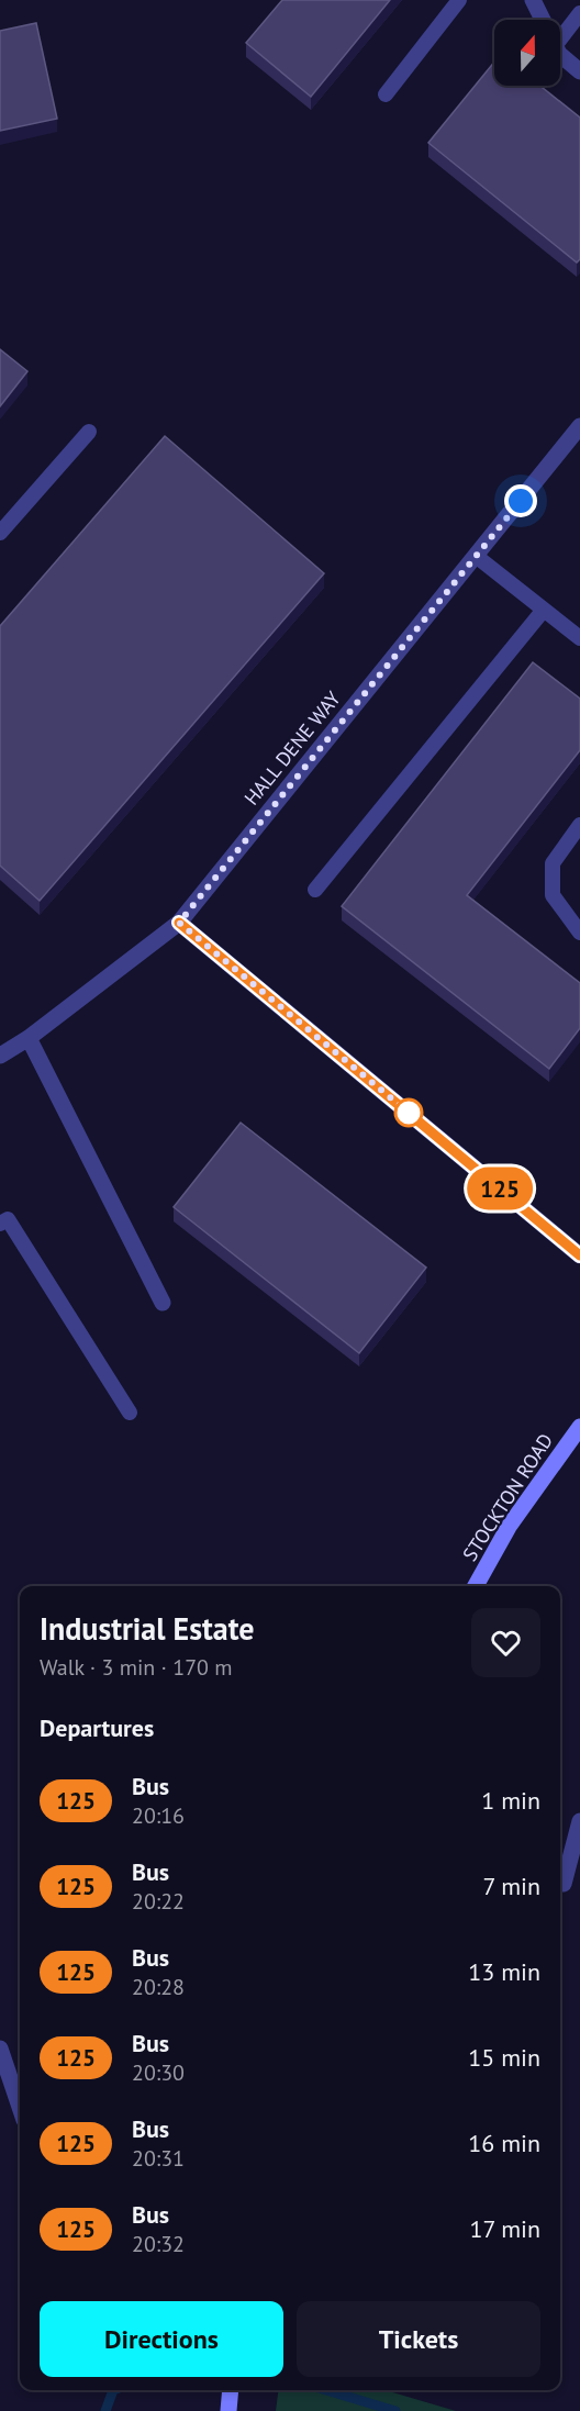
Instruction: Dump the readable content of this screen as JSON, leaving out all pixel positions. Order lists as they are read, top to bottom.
{
  "streets": {
    "main road": ["STOCKTON ROAD"],
    "street": ["HALL DENE WAY"]
  },
  "lines": ["bus line 125"],
  "north": "top",
  "page": {
    "on_map": "125",
    "heading": [
      ["Industrial Estate", "Walk · 3 min · 170 m"],
      "Departures"
    ],
    "list": [
      {
        "mark": "125",
        "name": "Bus",
        "note": "20:16",
        "value": "1 min"
      },
      {
        "mark": "125",
        "name": "Bus",
        "note": "20:22",
        "value": "7 min"
      },
      {
        "mark": "125",
        "name": "Bus",
        "note": "20:28",
        "value": "13 min"
      },
      {
        "mark": "125",
        "name": "Bus",
        "note": "20:30",
        "value": "15 min"
      },
      {
        "mark": "125",
        "name": "Bus",
        "note": "20:31",
        "value": "16 min"
      },
      {
        "mark": "125",
        "name": "Bus",
        "note": "20:32",
        "value": "17 min"
      }
    ],
    "buttons": ["Directions", "Tickets"]
  }
}
